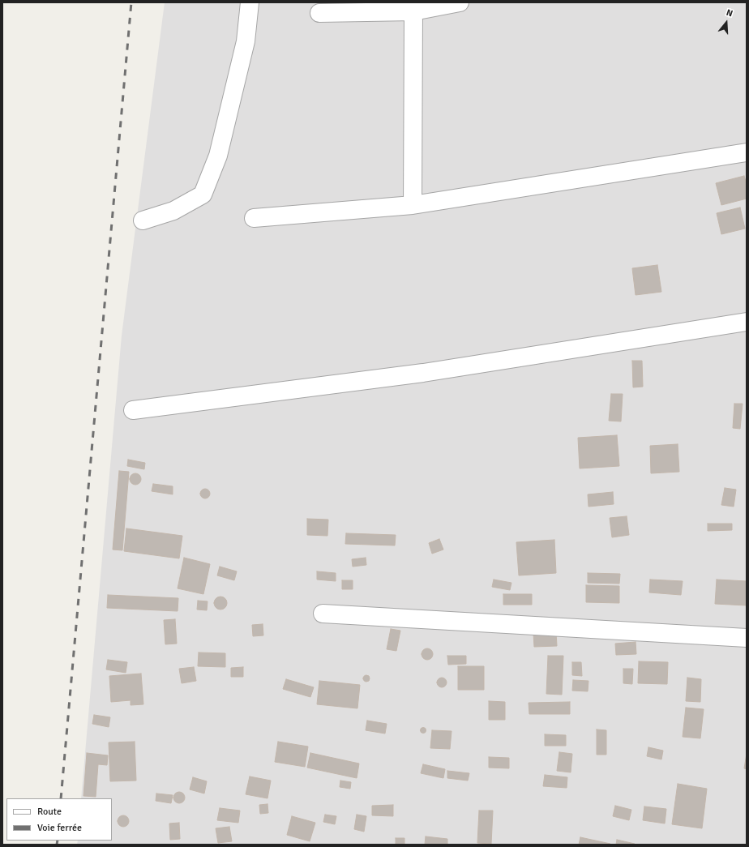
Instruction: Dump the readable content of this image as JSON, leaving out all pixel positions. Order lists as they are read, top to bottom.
{
  "legend": ["Route", "Voie ferrée"],
  "north": "top"
}
